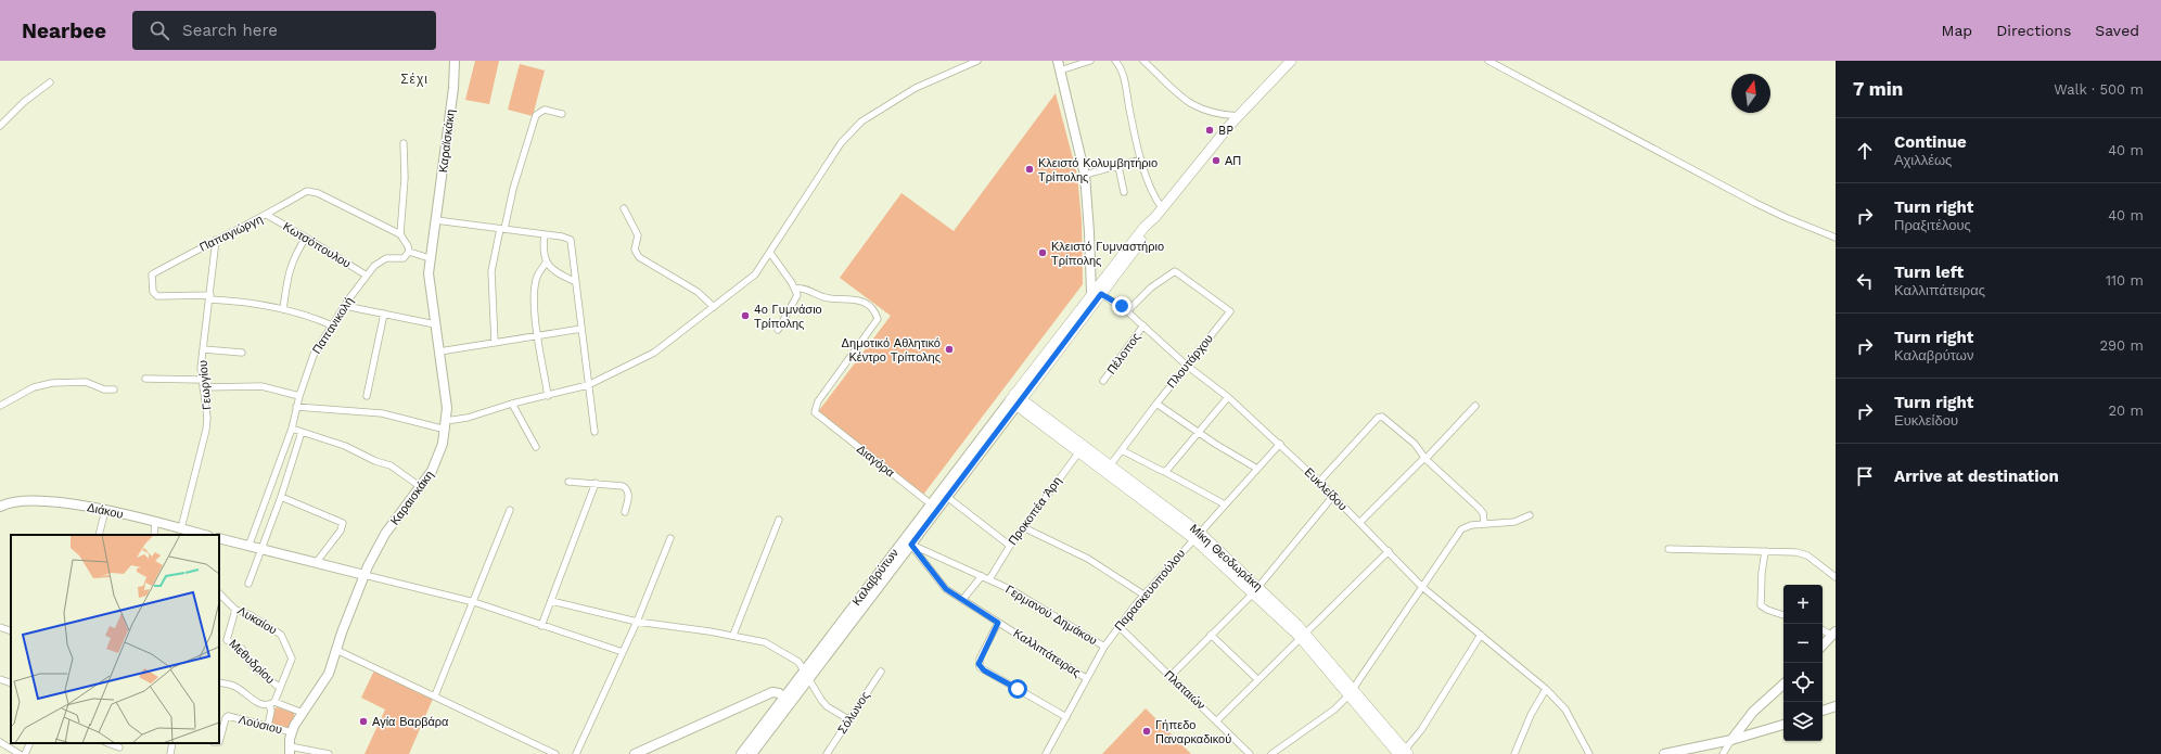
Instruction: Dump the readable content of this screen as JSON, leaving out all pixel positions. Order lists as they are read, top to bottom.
{
  "streets": {
    "main road": ["Μίκη Θεοδωράκη", "Καλαβρύτων"],
    "street": [
      "Καραϊσκάκη",
      "Παπαγιώργη",
      "Κωτσόπουλου",
      "Παπανικολή",
      "Πέλοπος",
      "Πλουτάρχου",
      "Γεωργίου",
      "Διαγόρα",
      "Ευκλείδου",
      "Καραισκάκη",
      "Διάκου",
      "Προκοπέα Άρη",
      "Παρασκευοπούλου",
      "Γερμανού Δημάκου",
      "Λυκαίου",
      "Καλλιπάτειρας",
      "Μεθυδρίου",
      "Πλαταιών",
      "Σόλωνος",
      "Λούσιου"
    ]
  },
  "crossings": [
    ["Καραϊσκάκη", "Καραισκάκη"],
    ["Παπαγιώργη", "Κωτσόπουλου"],
    ["Παπαγιώργη", "Γεωργίου"],
    ["Κωτσόπουλου", "Παπανικολή"],
    ["Πέλοπος", "Ευκλείδου"],
    ["Πλουτάρχου", "Ευκλείδου"],
    ["Πλουτάρχου", "Μίκη Θεοδωράκη"],
    ["Γεωργίου", "Διάκου"],
    ["Διαγόρα", "Καλαβρύτων"],
    ["Ευκλείδου", "Καλαβρύτων"],
    ["Ευκλείδου", "Παρασκευοπούλου"],
    ["Καραισκάκη", "Λούσιου"],
    ["Προκοπέα Άρη", "Μίκη Θεοδωράκη"],
    ["Προκοπέα Άρη", "Γερμανού Δημάκου"],
    ["Μίκη Θεοδωράκη", "Καλαβρύτων"],
    ["Μίκη Θεοδωράκη", "Παρασκευοπούλου"],
    ["Καλαβρύτων", "Γερμανού Δημάκου"],
    ["Καλαβρύτων", "Καλλιπάτειρας"],
    ["Παρασκευοπούλου", "Γερμανού Δημάκου"],
    ["Παρασκευοπούλου", "Καλλιπάτειρας"],
    ["Παρασκευοπούλου", "Πλαταιών"],
    ["Γερμανού Δημάκου", "Καλλιπάτειρας"],
    ["Λυκαίου", "Μεθυδρίου"],
    ["Λυκαίου", "Λούσιου"]
  ],
  "districts": ["Σέχι"],
  "places": [
    "BP",
    "ΑΠ",
    "Κλειστό Κολυμβητήριο Τρίπολης",
    "Κλειστό Γυμναστήριο Τρίπολης",
    "4ο Γυμνάσιο Τρίπολης",
    "Δημοτικό Αθλητικό Κέντρο Τρίπολης",
    "Αγία Βαρβάρα",
    "Γήπεδο Παναρκαδικού"
  ],
  "north": "top",
  "page": {
    "header": "Nearbee",
    "search": "Search here",
    "nav": ["Map", "Directions", "Saved"],
    "heading": ["7 min", "Walk · 500 m"],
    "list": [
      ["Continue", "Αχιλλέως", "40 m"],
      ["Turn right", "Πραξιτέλους", "40 m"],
      ["Turn left", "Καλλιπάτειρας", "110 m"],
      ["Turn right", "Καλαβρύτων", "290 m"],
      ["Turn right", "Ευκλείδου", "20 m"],
      "Arrive at destination"
    ],
    "map_buttons": ["+", "−"]
  }
}
